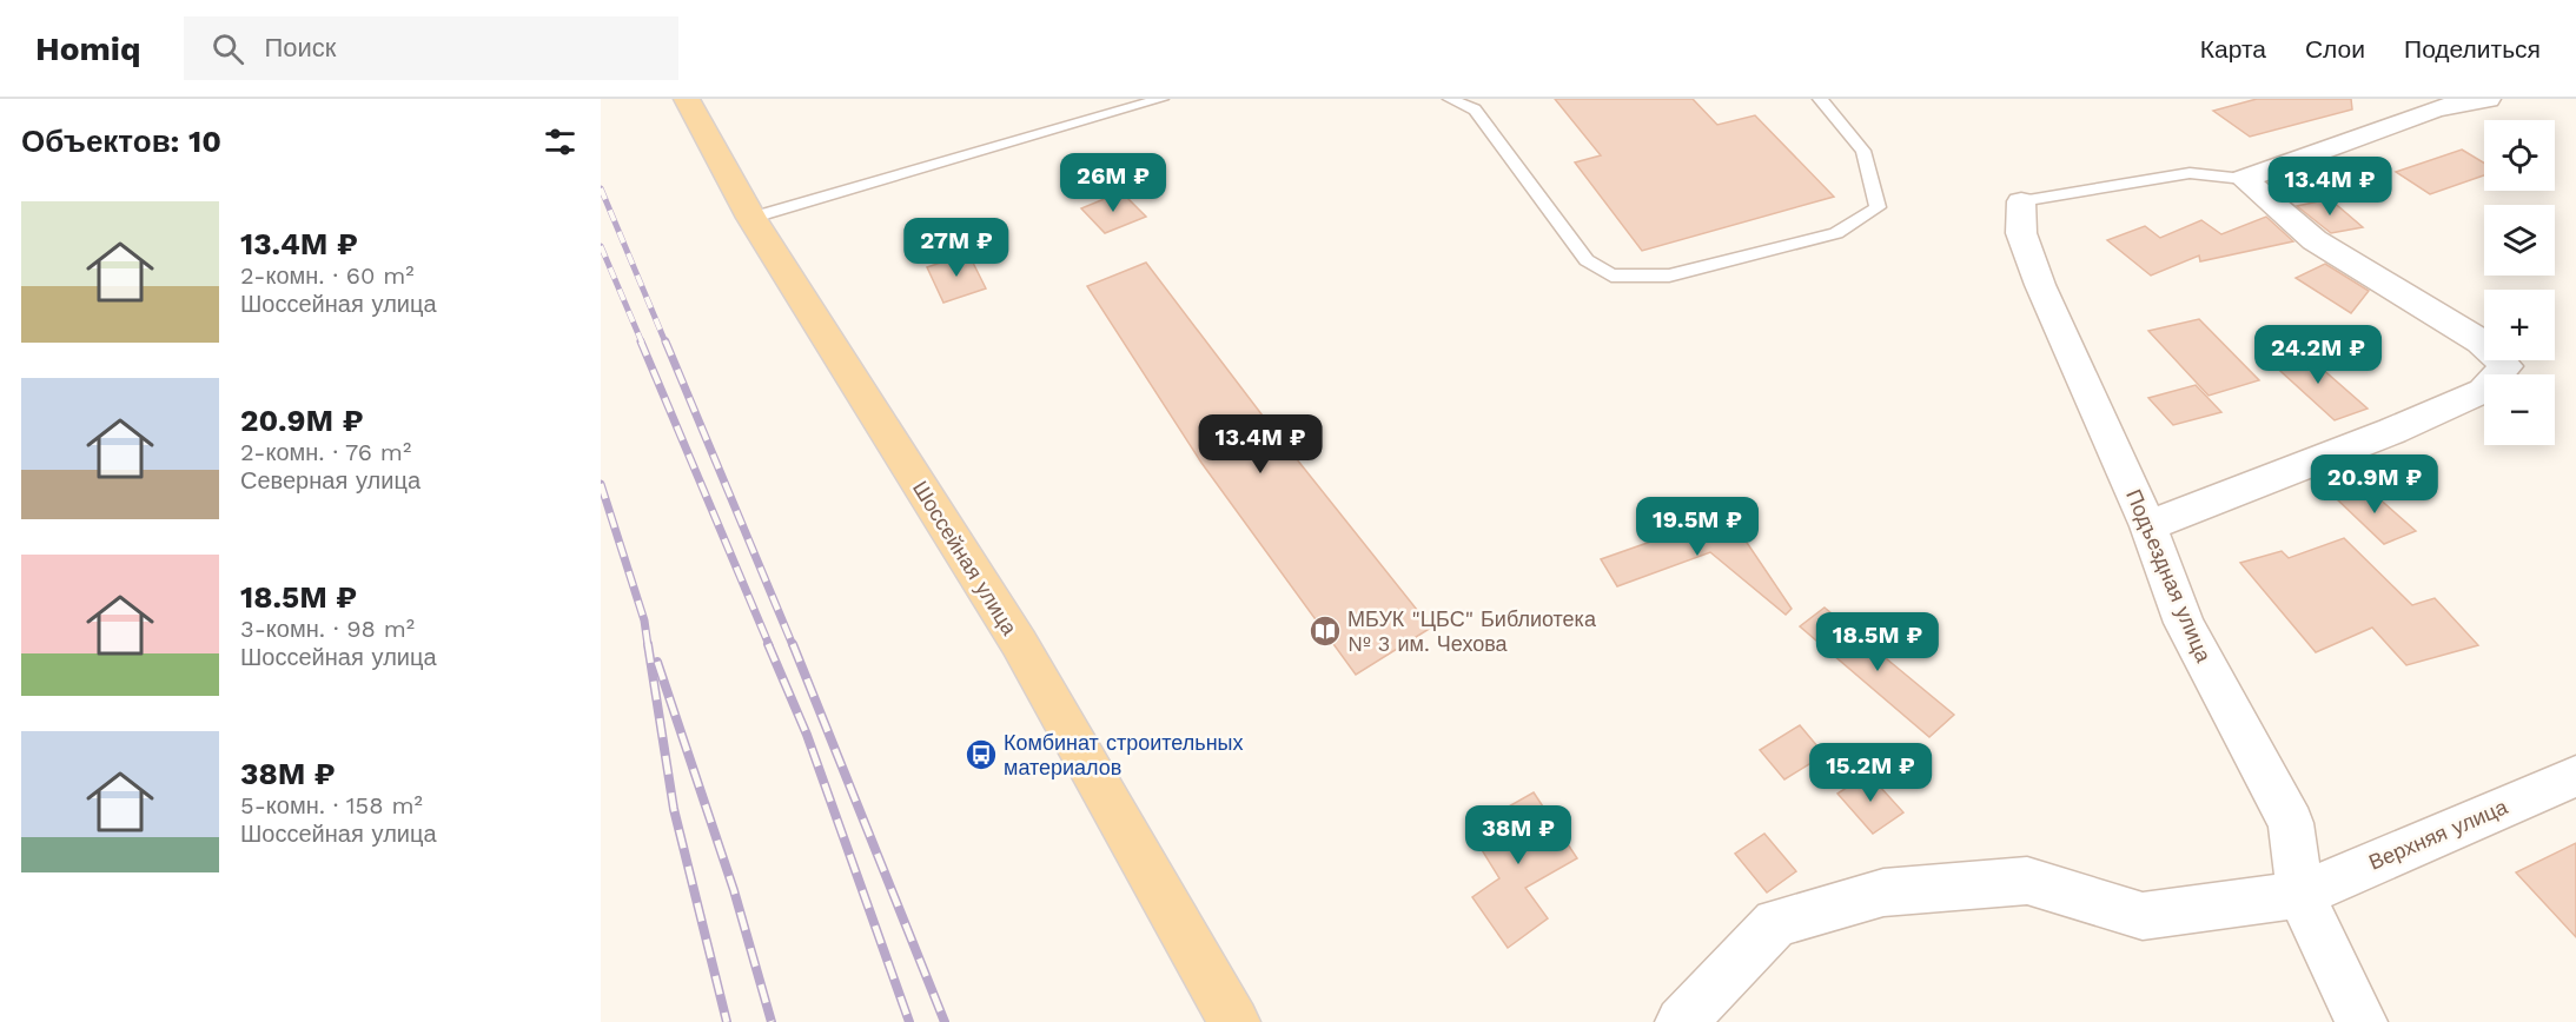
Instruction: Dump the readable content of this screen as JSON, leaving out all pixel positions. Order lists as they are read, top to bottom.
{
  "streets": {
    "main road": ["Шоссейная улица"],
    "street": ["Подъездная улица", "Верхняя улица"]
  },
  "crossings": [
    ["Подъездная улица", "Верхняя улица"]
  ],
  "places": {
    "library": ["МБУК \"ЦБС\" Библиотека № 3 им. Чехова"],
    "bus stop": ["Комбинат строительных материалов"]
  },
  "page": {
    "header": "Homiq",
    "search": "Поиск",
    "nav": ["Карта", "Слои", "Поделиться"],
    "heading": "Объектов: 10",
    "map_buttons": ["+", "−"],
    "price": [
      "26M ₽",
      "13.4M ₽",
      "27M ₽",
      "24.2M ₽",
      "13.4M ₽",
      "20.9M ₽",
      "19.5M ₽",
      "18.5M ₽",
      "15.2M ₽",
      "38M ₽"
    ],
    "list": [
      {
        "name": "13.4M ₽",
        "note": "2-комн. · 60 m² · Шоссейная улица"
      },
      {
        "name": "20.9M ₽",
        "note": "2-комн. · 76 m² · Северная улица"
      },
      {
        "name": "18.5M ₽",
        "note": "3-комн. · 98 m² · Шоссейная улица"
      },
      {
        "name": "38M ₽",
        "note": "5-комн. · 158 m² · Шоссейная улица"
      }
    ]
  }
}
